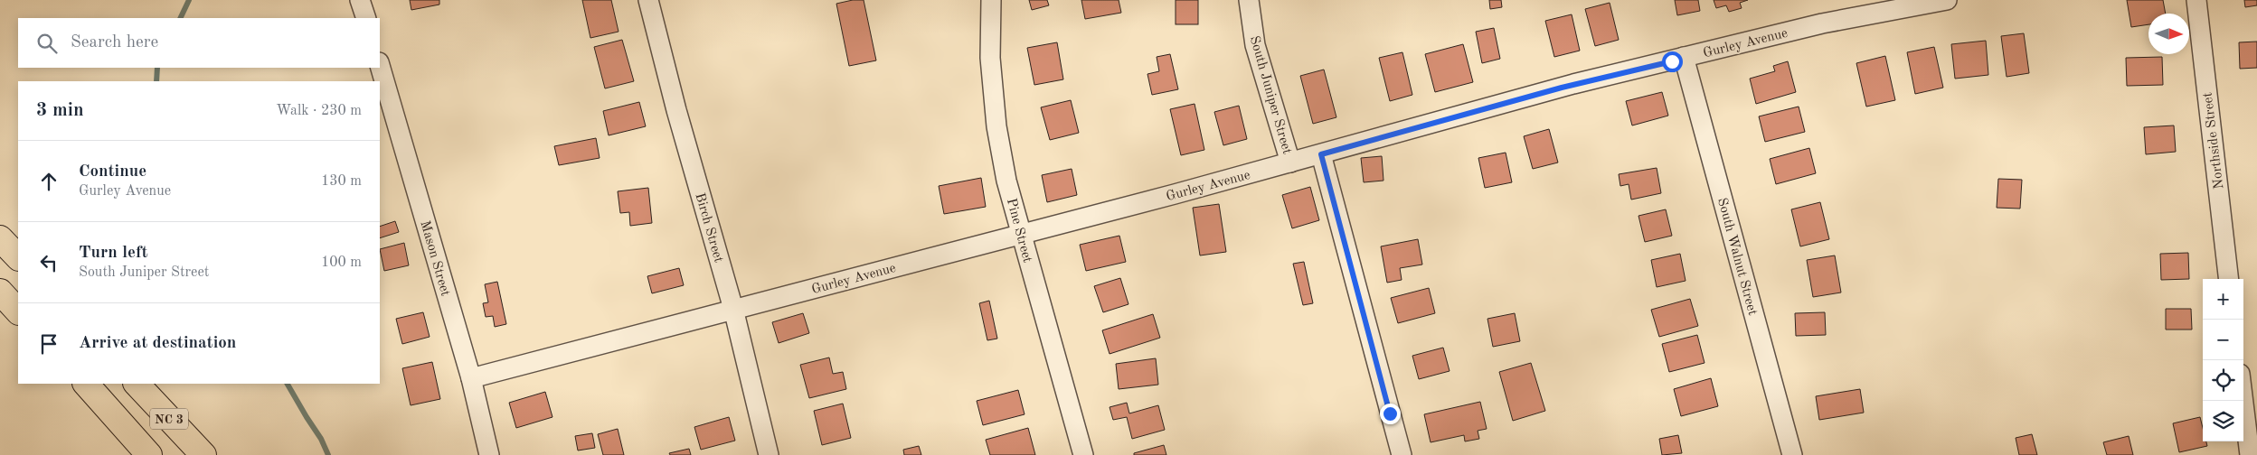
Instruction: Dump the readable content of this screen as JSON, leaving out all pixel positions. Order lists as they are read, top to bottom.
{
  "streets": {
    "main road": ["NC 3"],
    "street": [
      "Gurley Avenue",
      "South Juniper Street",
      "Northside Street",
      "Birch Street",
      "Pine Street",
      "South Walnut Street",
      "Mason Street"
    ]
  },
  "crossings": [
    ["Gurley Avenue", "South Juniper Street"],
    ["Gurley Avenue", "Birch Street"],
    ["Gurley Avenue", "Pine Street"],
    ["Gurley Avenue", "South Walnut Street"],
    ["Gurley Avenue", "Mason Street"]
  ],
  "north": "right",
  "page": {
    "search": "Search here",
    "heading": ["3 min", "Walk · 230 m"],
    "list": [
      ["Continue", "Gurley Avenue", "130 m"],
      ["Turn left", "South Juniper Street", "100 m"],
      "Arrive at destination"
    ],
    "map_buttons": ["+", "−"]
  }
}
